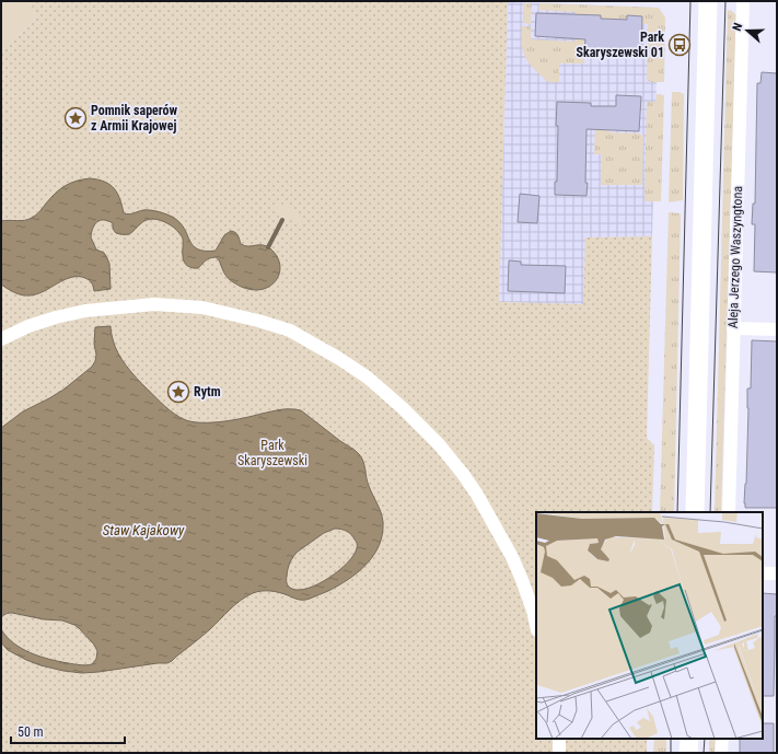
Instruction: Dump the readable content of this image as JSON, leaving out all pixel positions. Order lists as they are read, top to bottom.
{
  "streets": {
    "street": ["Aleja Jerzego Waszyngtona"]
  },
  "water": ["Staw Kajakowy"],
  "parks": ["Park Skaryszewski"],
  "places": {
    "bus stop": ["Park Skaryszewski 01"],
    "place": ["Pomnik saperów z Armii Krajowej", "Rytm"]
  },
  "scale_bar": "50 m",
  "north": "left"
}
